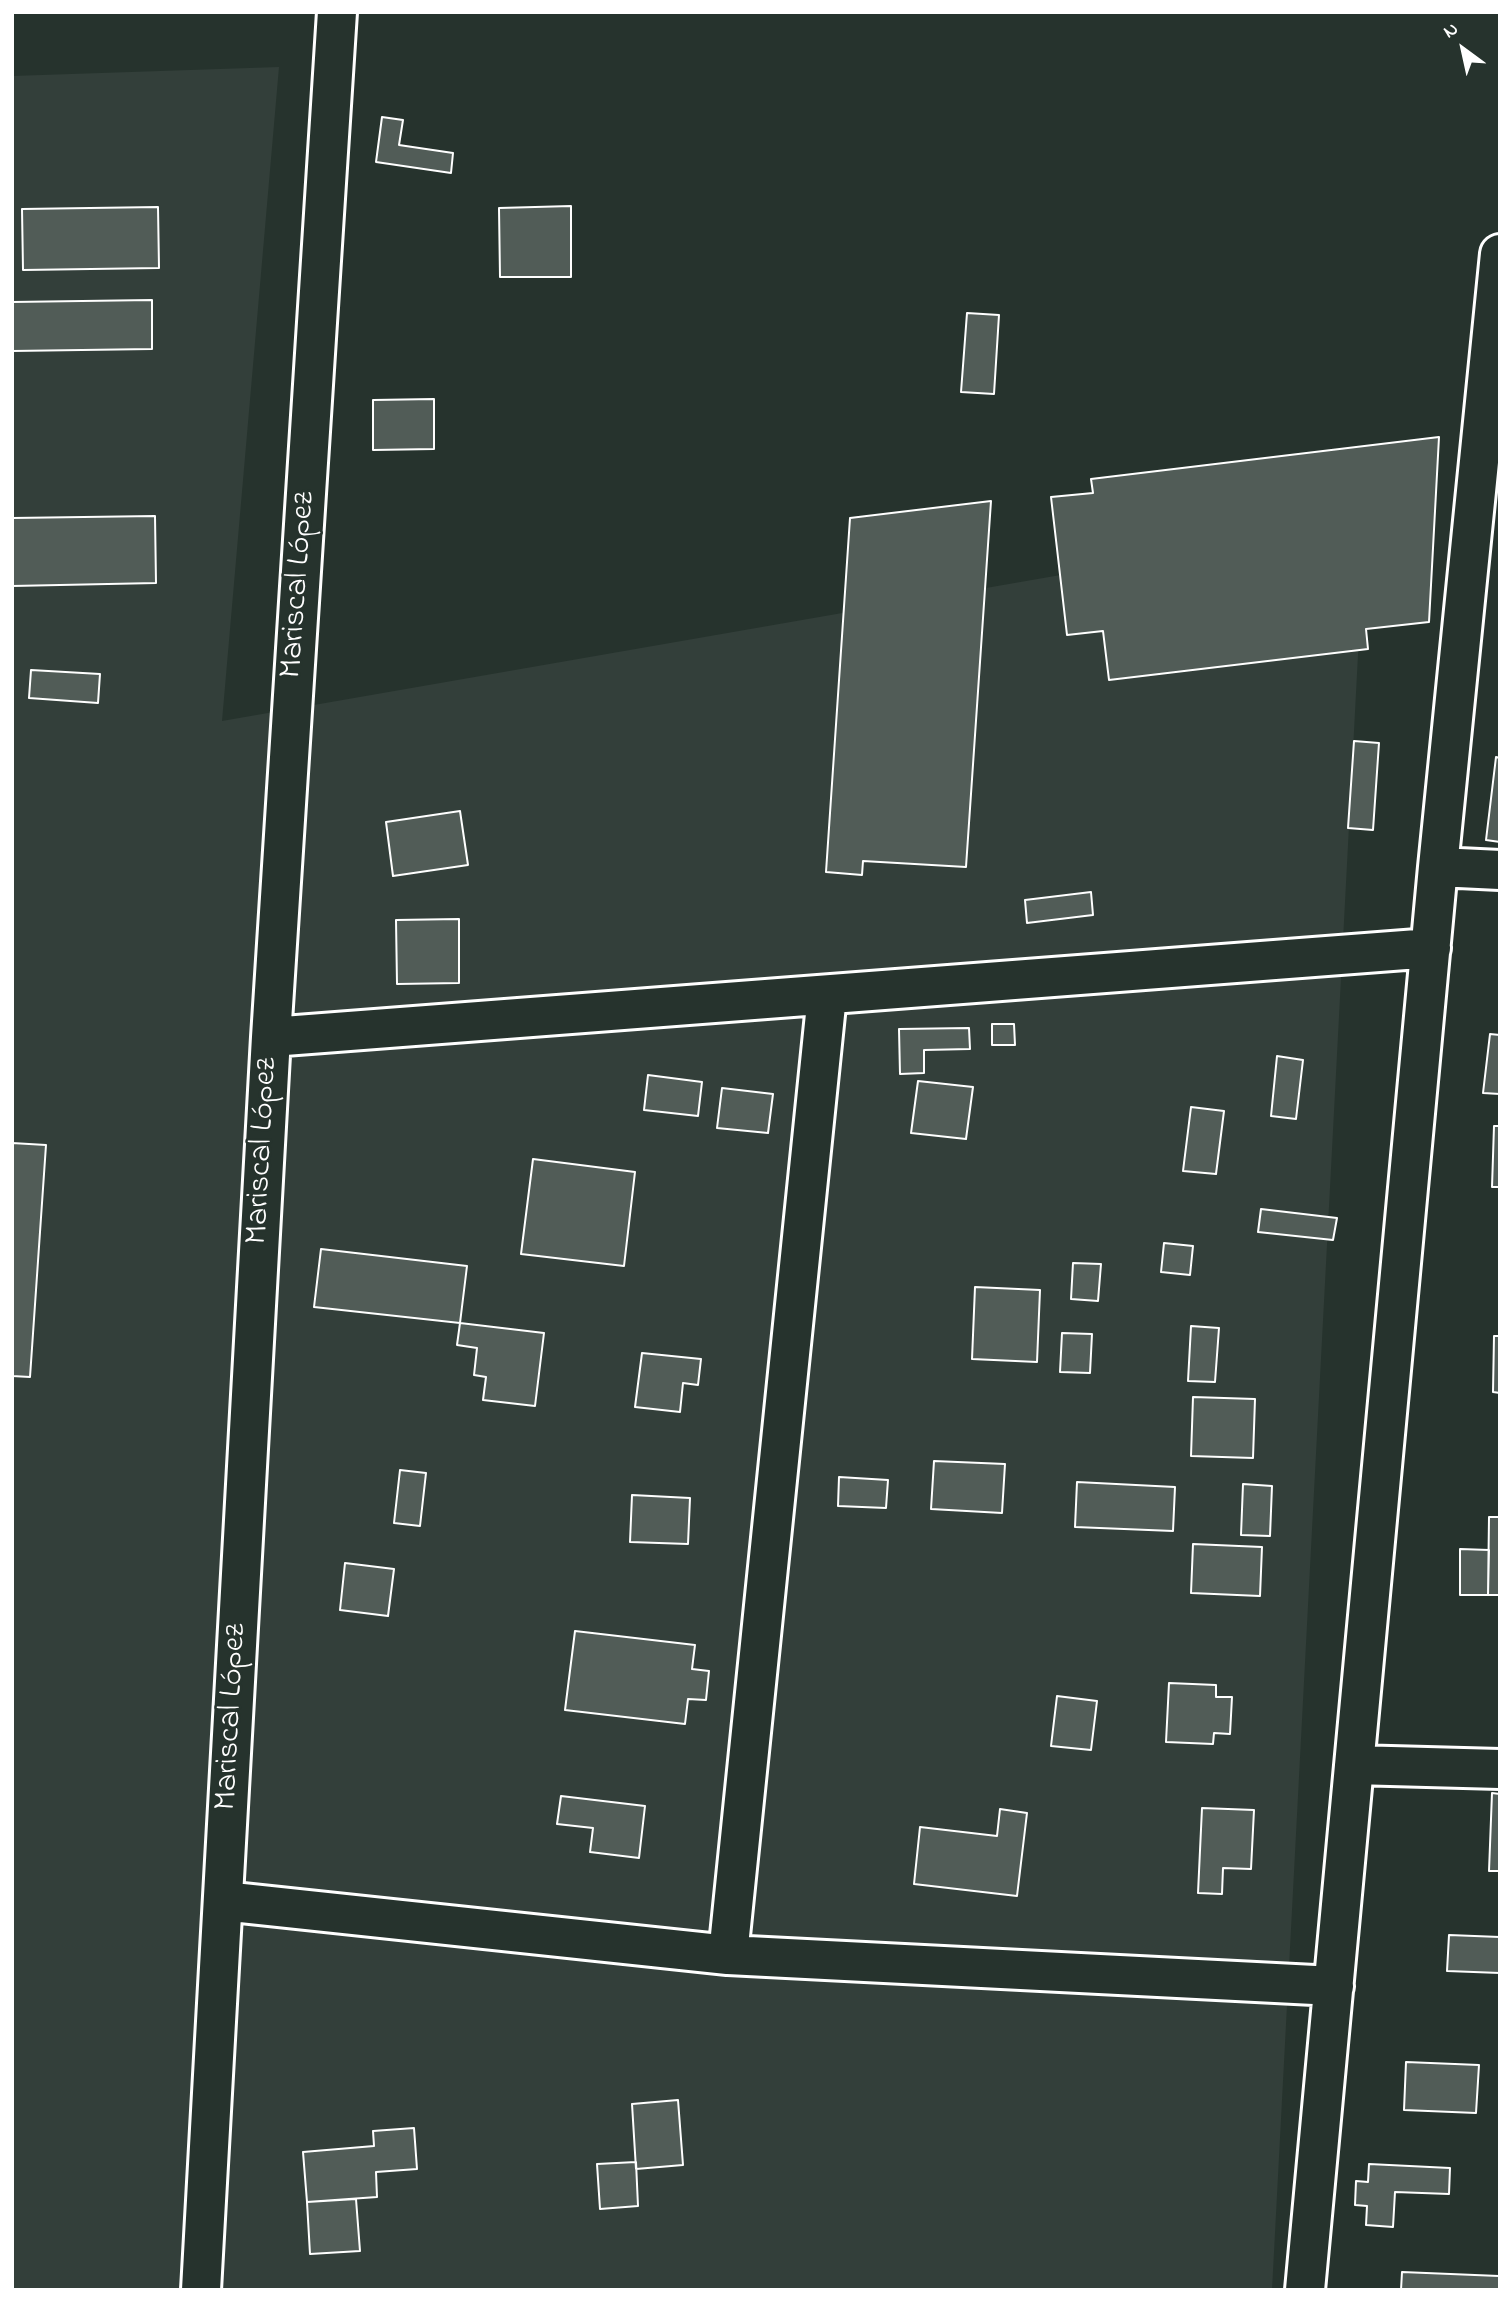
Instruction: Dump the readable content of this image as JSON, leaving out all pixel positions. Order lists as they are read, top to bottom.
{
  "streets": {
    "street": ["Mariscal López"]
  },
  "north": "top left"
}
